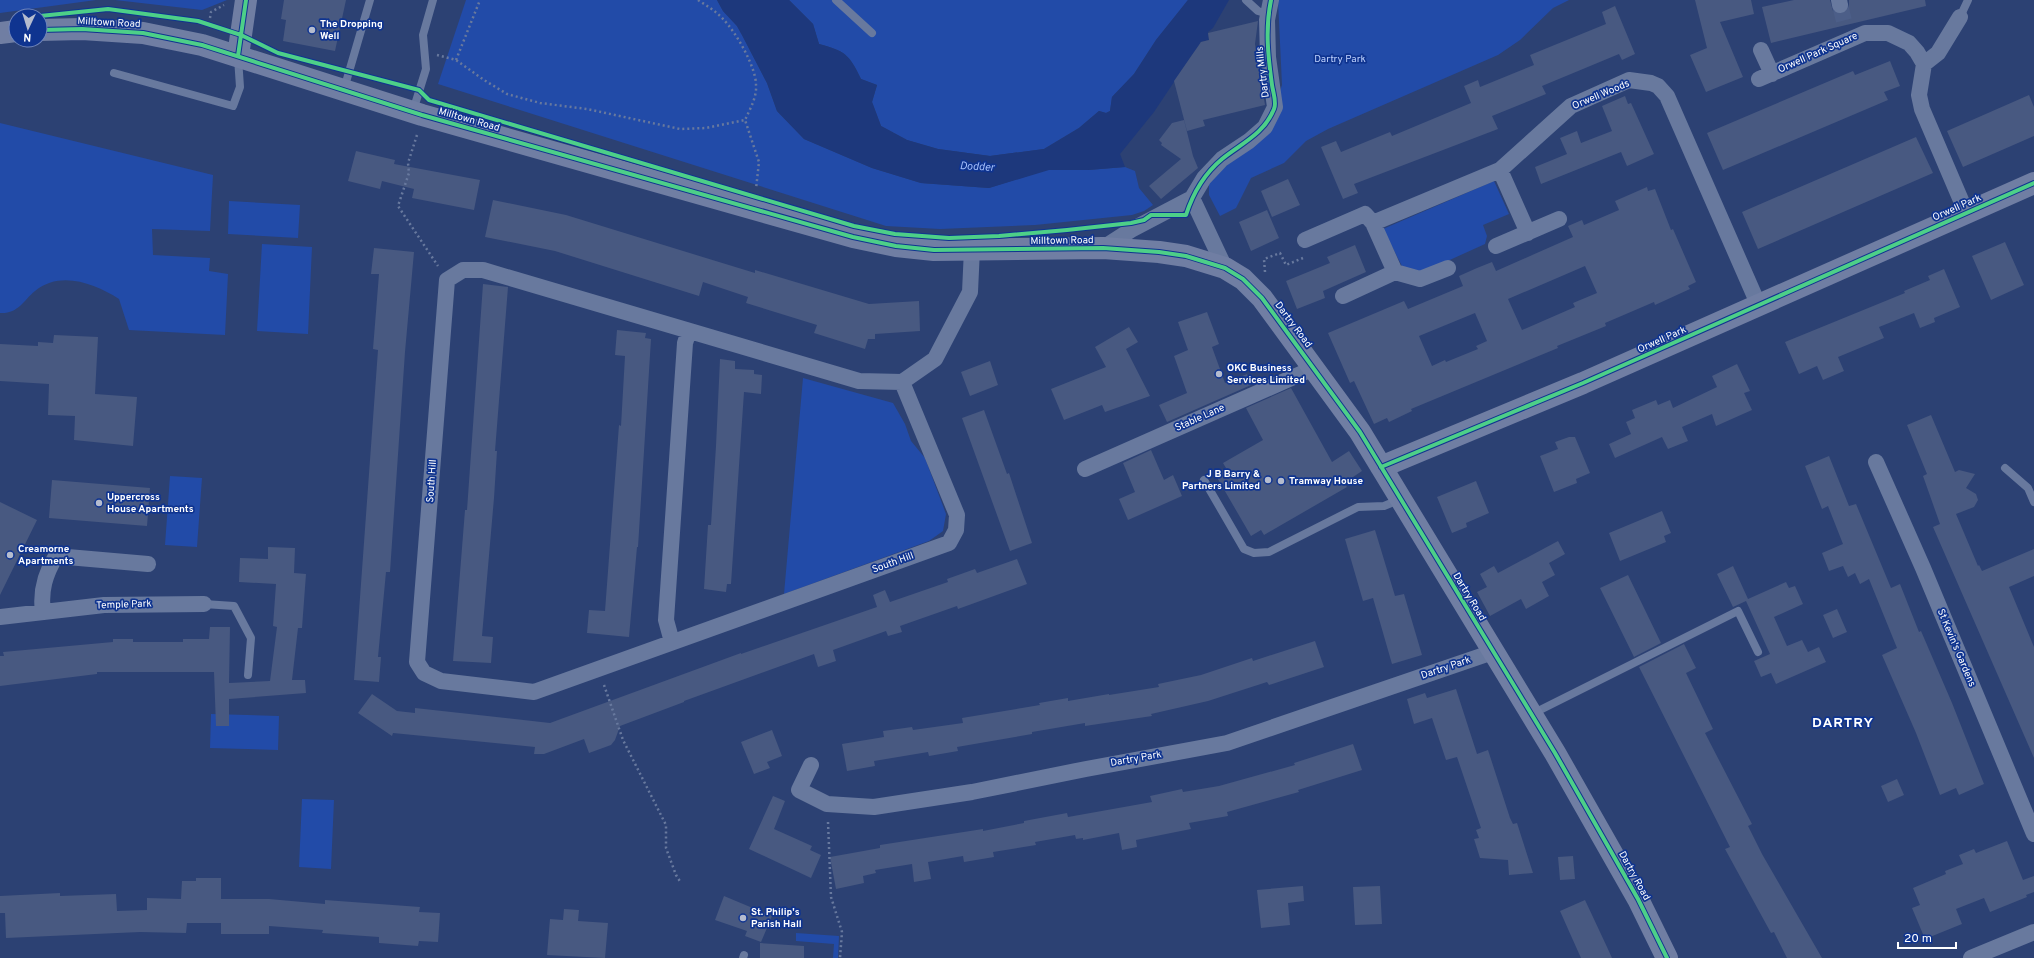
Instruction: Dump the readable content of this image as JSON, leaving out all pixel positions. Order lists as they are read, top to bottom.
{
  "streets": {
    "main road": ["Milltown Road", "Orwell Park", "Dartry Road"],
    "street": [
      "Orwell Park Square",
      "Dartry Mills",
      "Orwell Woods",
      "Stable Lane",
      "South Hill",
      "Temple Park",
      "St Kevin's Gardens",
      "Dartry Park"
    ]
  },
  "crossings": [
    ["Milltown Road", "Dartry Road"],
    ["Orwell Woods", "Orwell Park"],
    ["Orwell Park", "Dartry Road"],
    ["Dartry Road", "Stable Lane"],
    ["Dartry Road", "Dartry Park"]
  ],
  "districts": ["DARTRY"],
  "water": ["Dodder"],
  "parks": ["Dartry Park"],
  "places": [
    "The Dropping Well",
    "OKC Business Services Limited",
    "J B Barry & Partners Limited",
    "Tramway House",
    "Uppercross House Apartments",
    "Creamorne Apartments",
    "St. Philip's Parish Hall"
  ],
  "scale_bar": "20 m",
  "north": "bottom"
}
